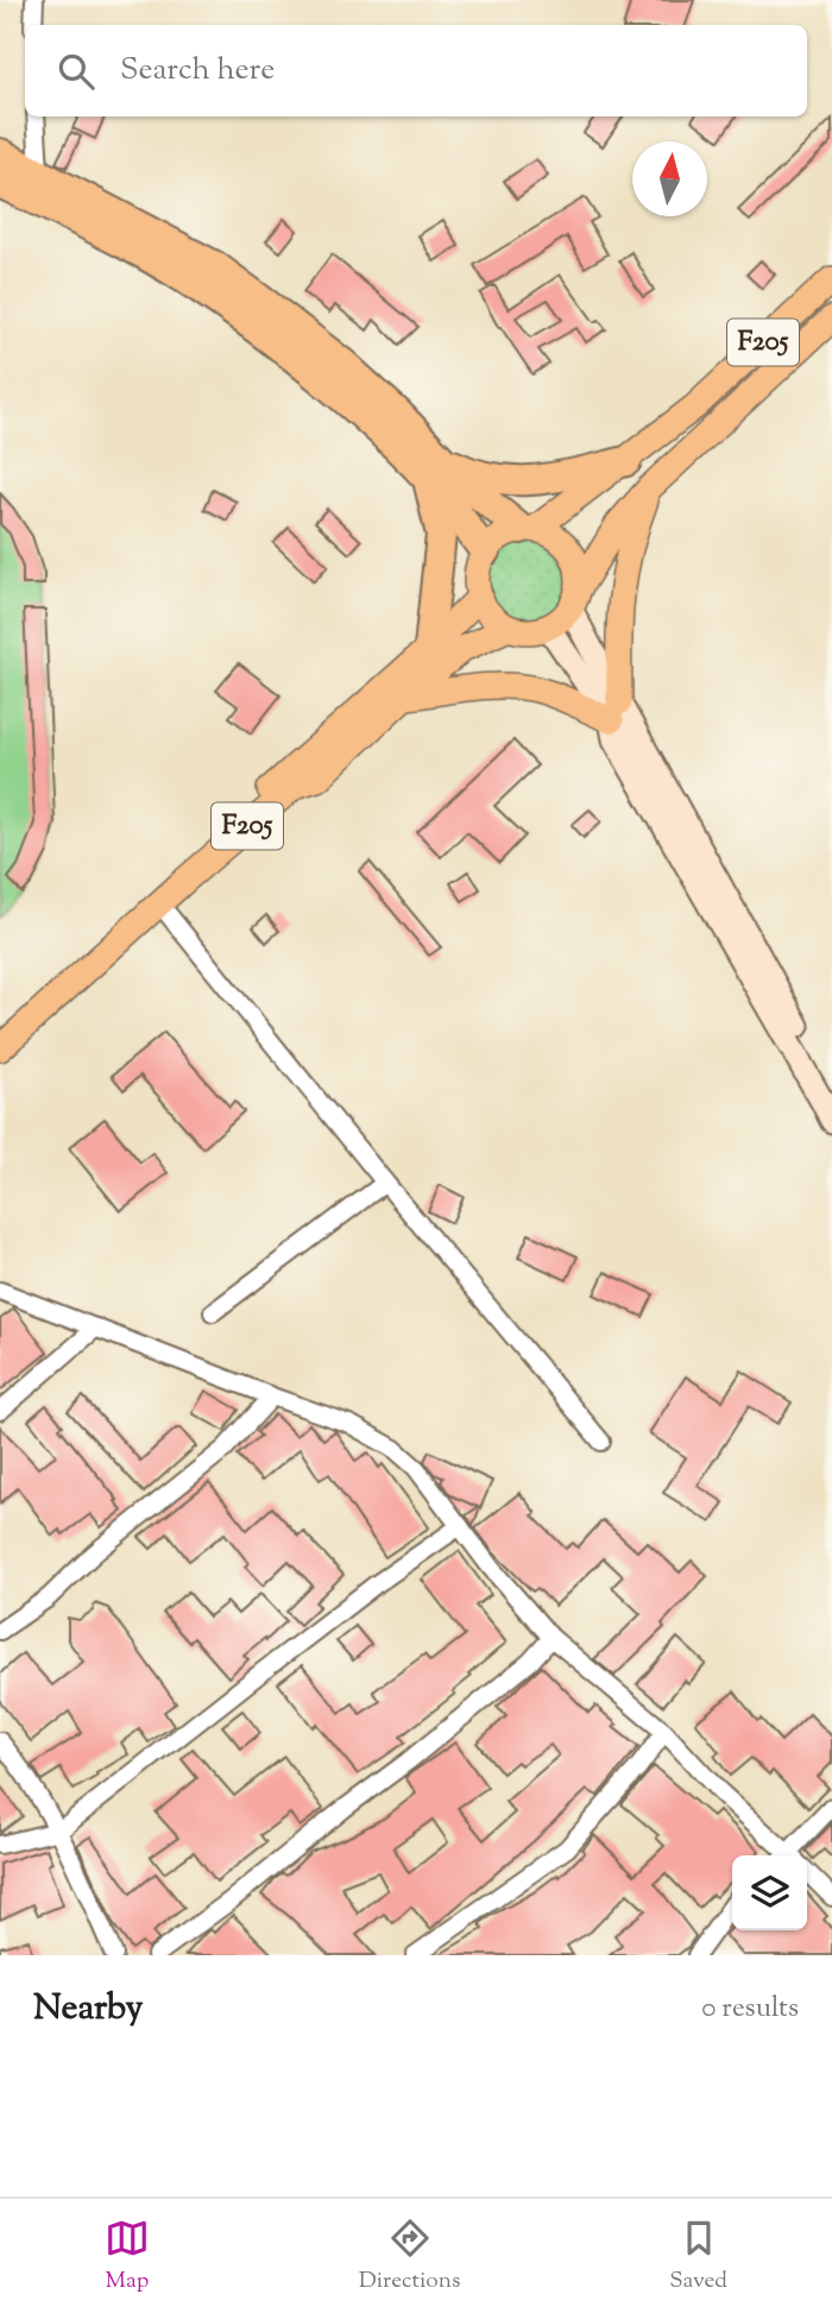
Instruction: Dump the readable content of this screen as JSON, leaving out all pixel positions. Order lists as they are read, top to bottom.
{
  "streets": {
    "main road": ["F205"]
  },
  "north": "top",
  "page": {
    "search": "Search here",
    "heading": ["Nearby", "0 results"],
    "nav": ["Map", "Directions", "Saved"]
  }
}
